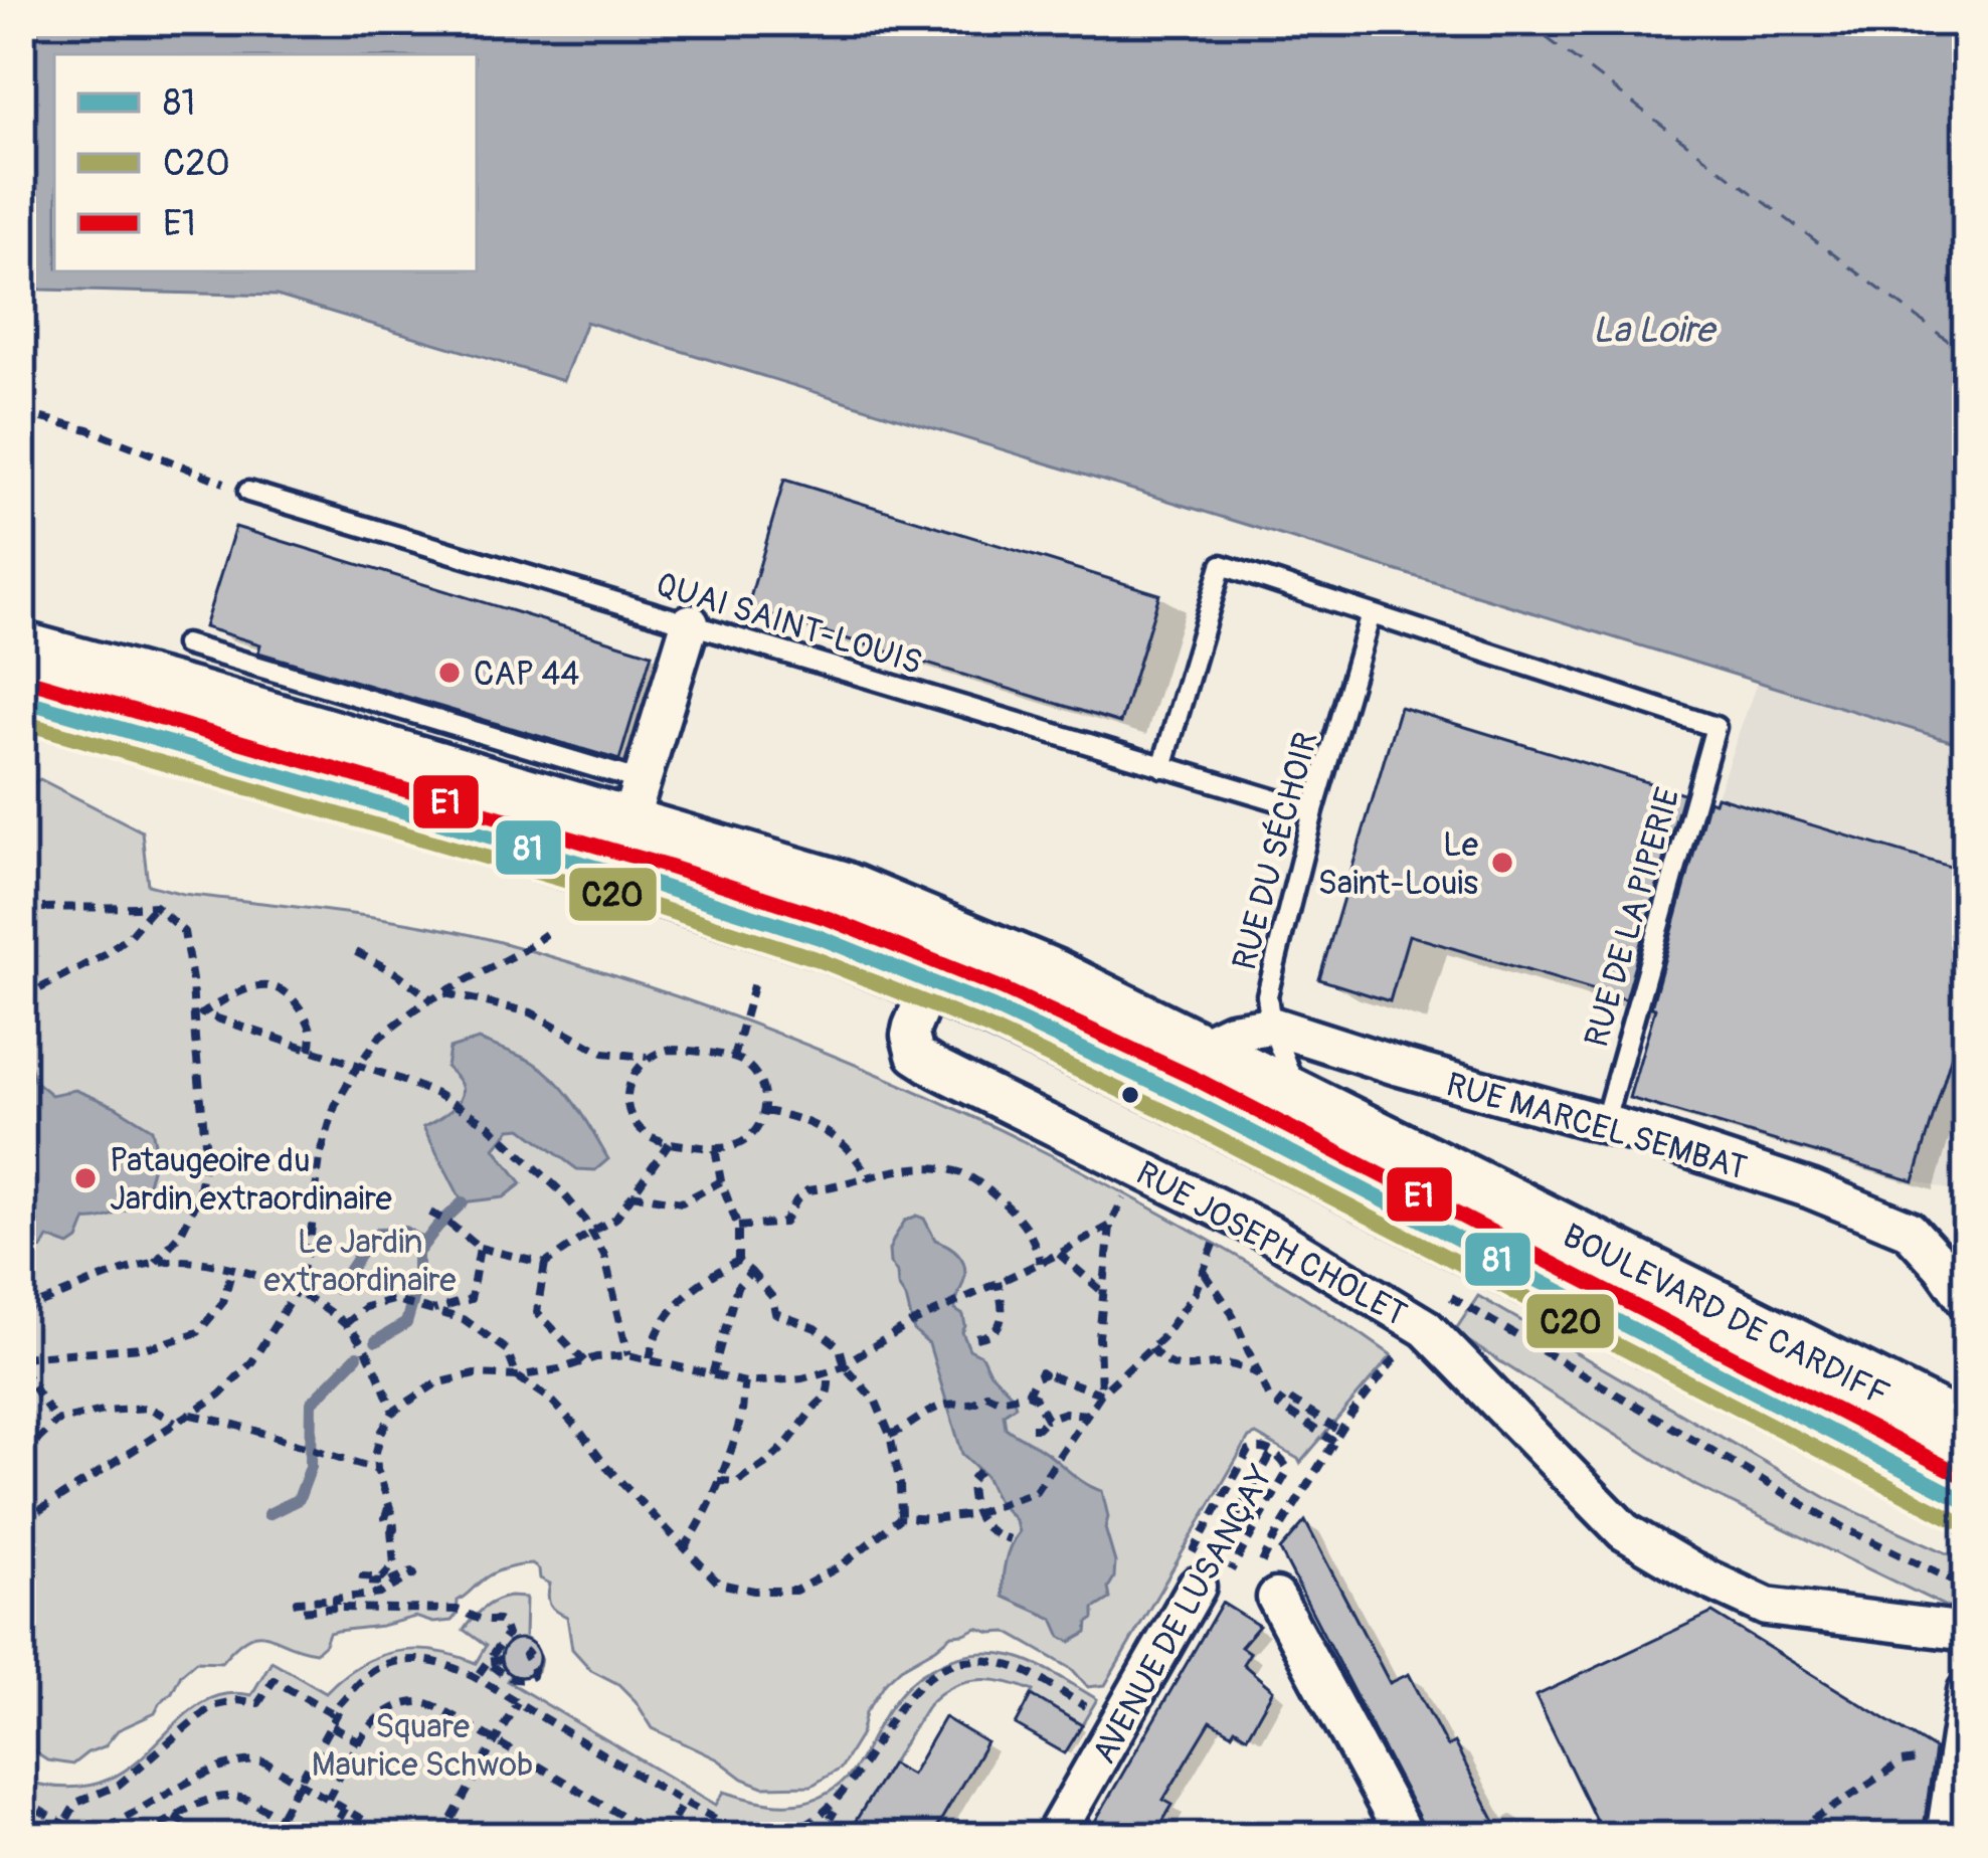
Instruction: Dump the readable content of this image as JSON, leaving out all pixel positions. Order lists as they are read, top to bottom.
{
  "streets": {
    "main road": ["BOULEVARD DE CARDIFF"],
    "street": ["RUE MARCEL SEMBAT", "RUE JOSEPH CHOLET", "AVENUE DE LUSANÇAY"],
    "lane": ["QUAI SAINT-LOUIS", "RUE DU SÉCHOIR", "RUE DE LA PIPERIE"]
  },
  "crossings": [
    ["QUAI SAINT-LOUIS", "RUE DU SÉCHOIR"],
    ["RUE DU SÉCHOIR", "RUE DE LA PIPERIE"],
    ["RUE DU SÉCHOIR", "RUE MARCEL SEMBAT"],
    ["RUE DU SÉCHOIR", "BOULEVARD DE CARDIFF"],
    ["RUE DE LA PIPERIE", "RUE MARCEL SEMBAT"],
    ["RUE JOSEPH CHOLET", "BOULEVARD DE CARDIFF"]
  ],
  "water": ["La Loire"],
  "parks": ["Le Jardin extraordinaire", "Square Maurice Schwob"],
  "places": ["CAP 44", "Le Saint-Louis", "Pataugeoire du Jardin extraordinaire"],
  "lines": ["transit line E1", "transit line 81", "transit line C20"],
  "legend": ["81", "C20", "E1"]
}
